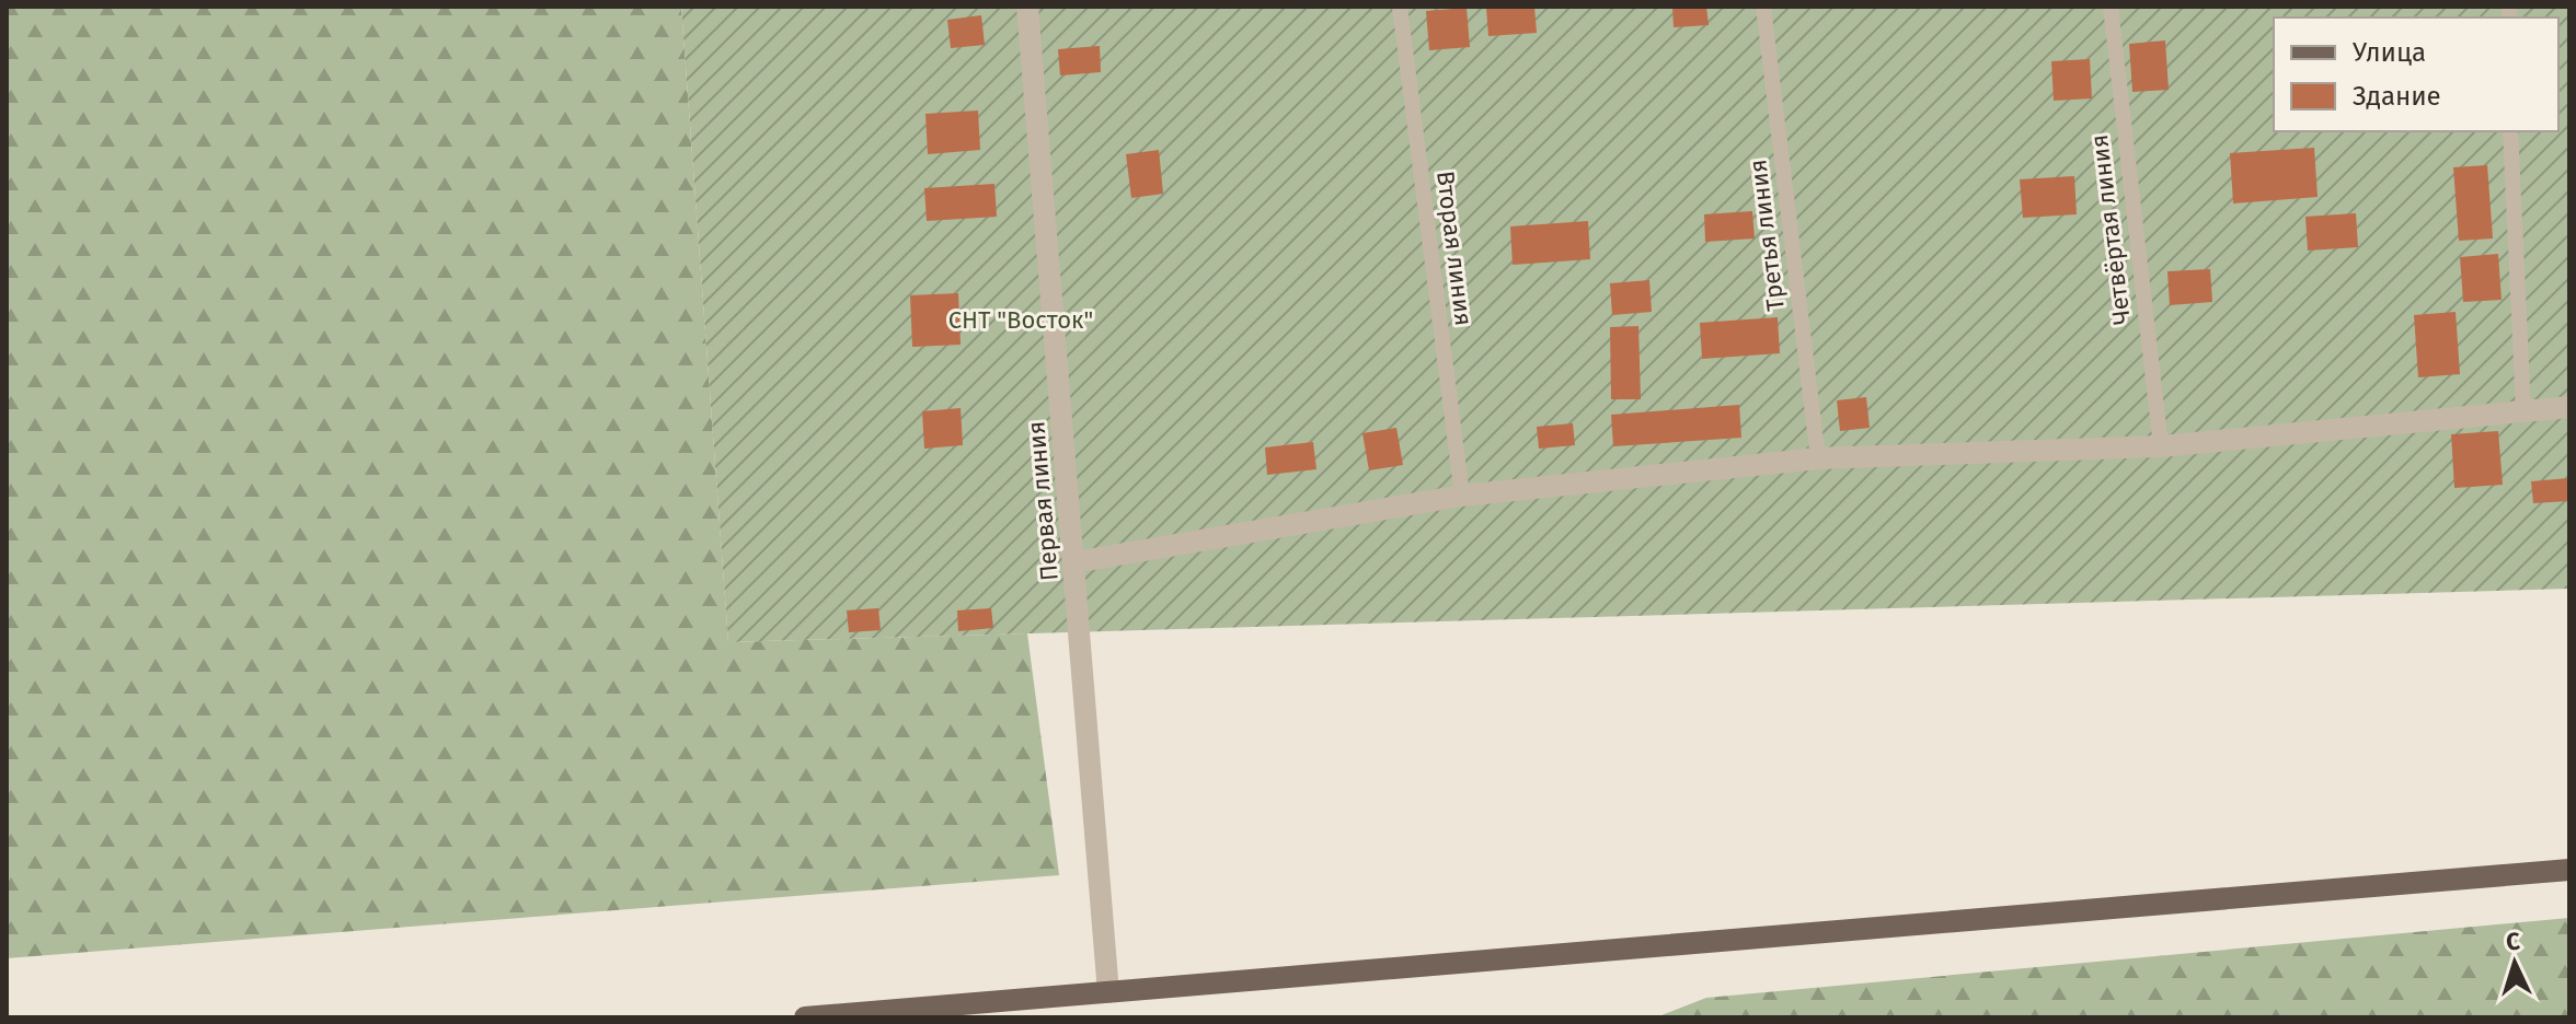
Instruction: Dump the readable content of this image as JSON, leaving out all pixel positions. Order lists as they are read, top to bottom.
{
  "streets": {
    "street": ["Первая линия"],
    "lane": ["Четвёртая линия", "Третья линия", "Вторая линия"]
  },
  "parks": ["СНТ \"Восток\""],
  "legend": ["Улица", "Здание"],
  "north": "top"
}
